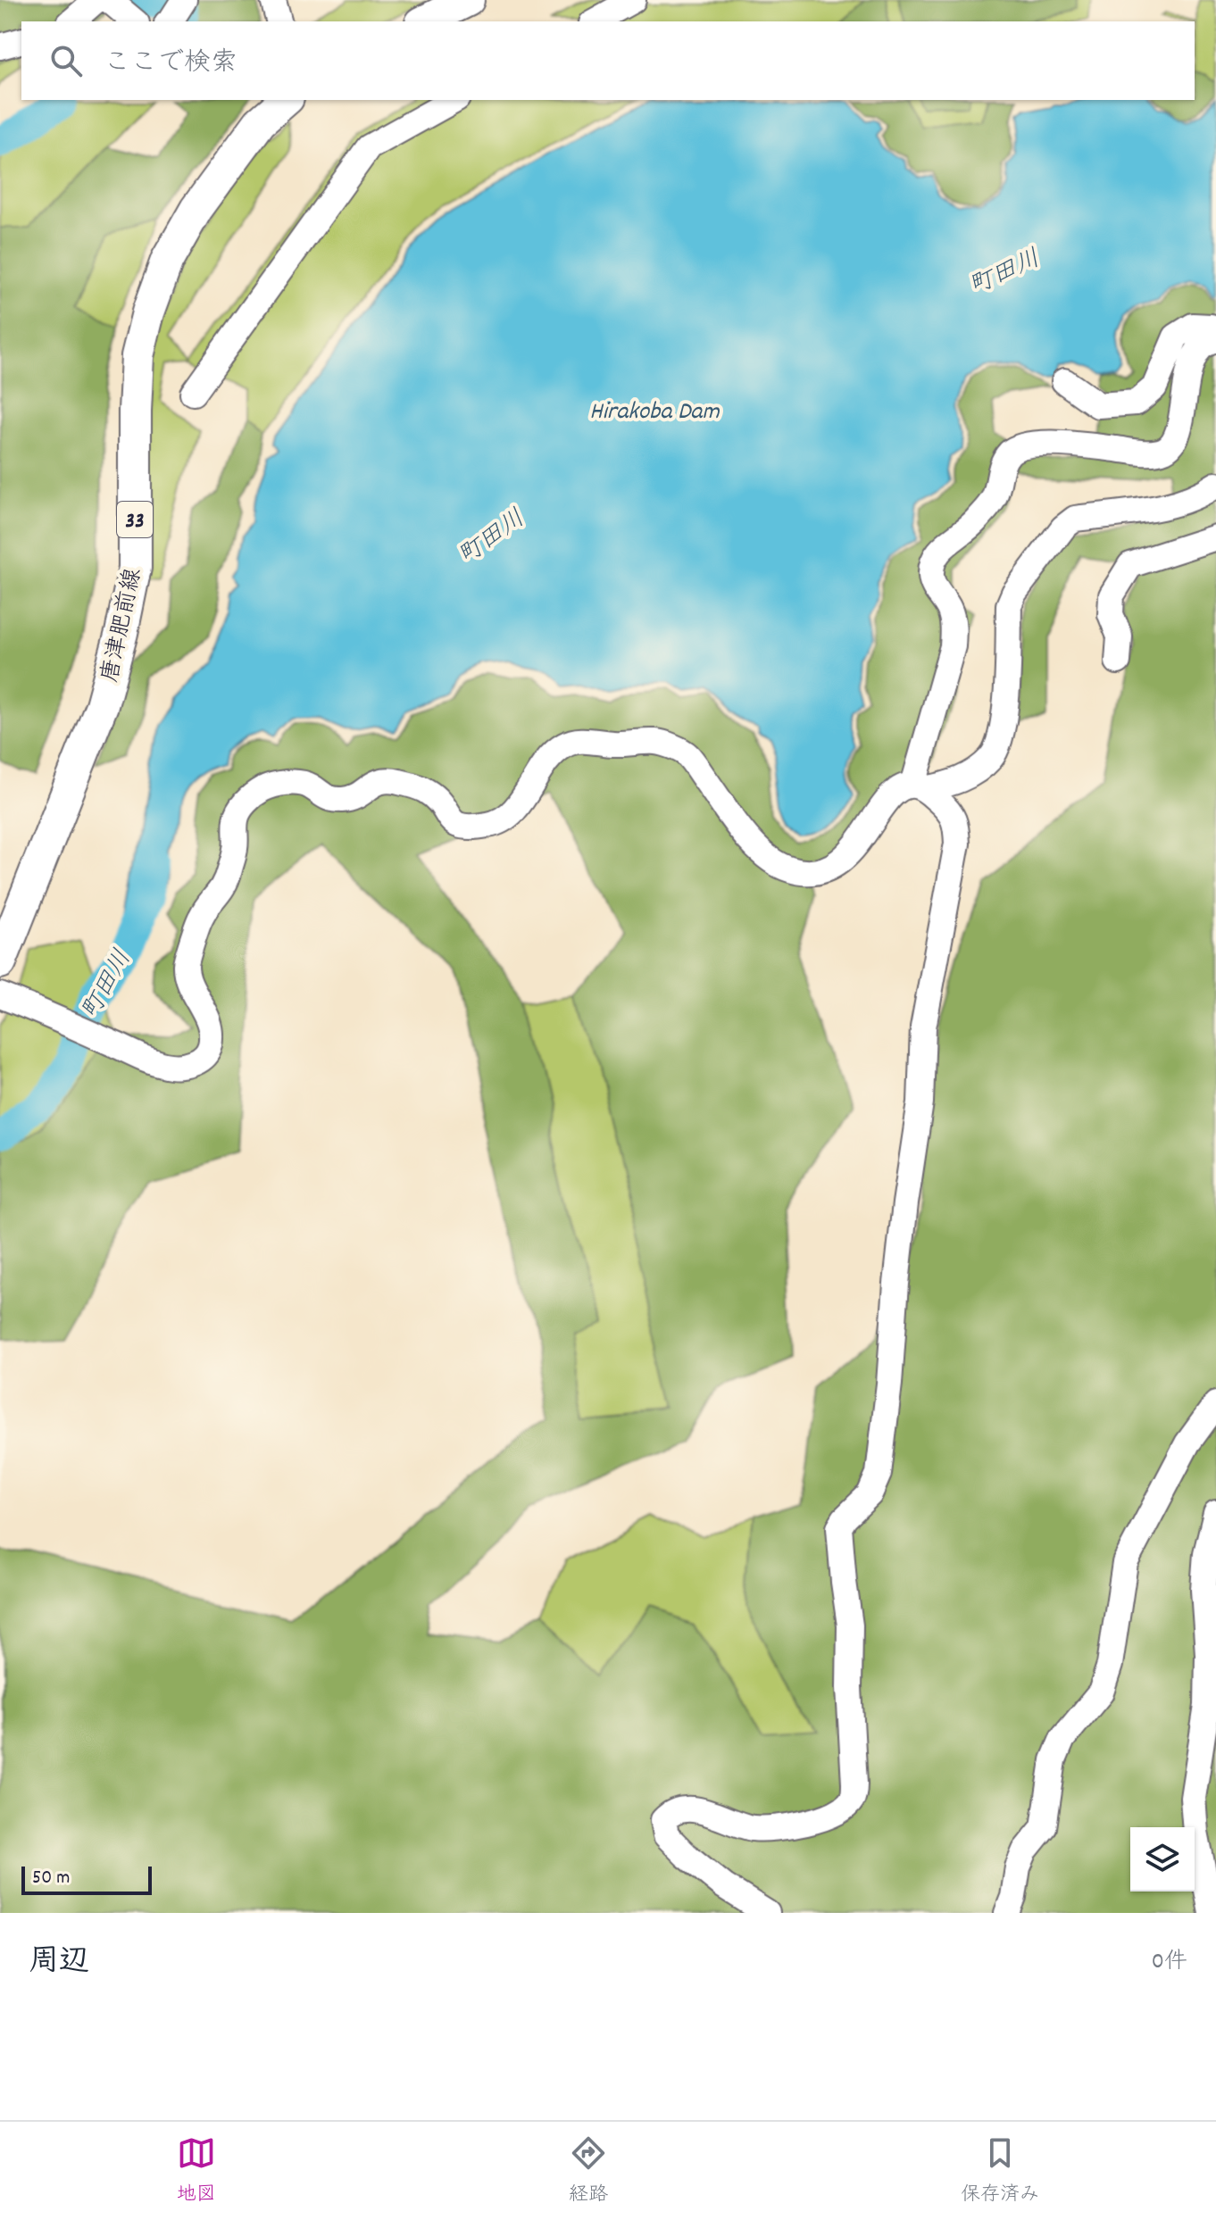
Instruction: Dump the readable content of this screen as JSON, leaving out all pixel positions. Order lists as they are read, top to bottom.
{
  "streets": {
    "main road": ["33", "唐津肥前線"]
  },
  "water": ["町田川", "Hirakoba Dam"],
  "scale_bar": "50 m",
  "page": {
    "search": "ここで検索",
    "scale": "50 m",
    "heading": ["周辺", "0件"],
    "nav": ["地図", "経路", "保存済み"]
  }
}
